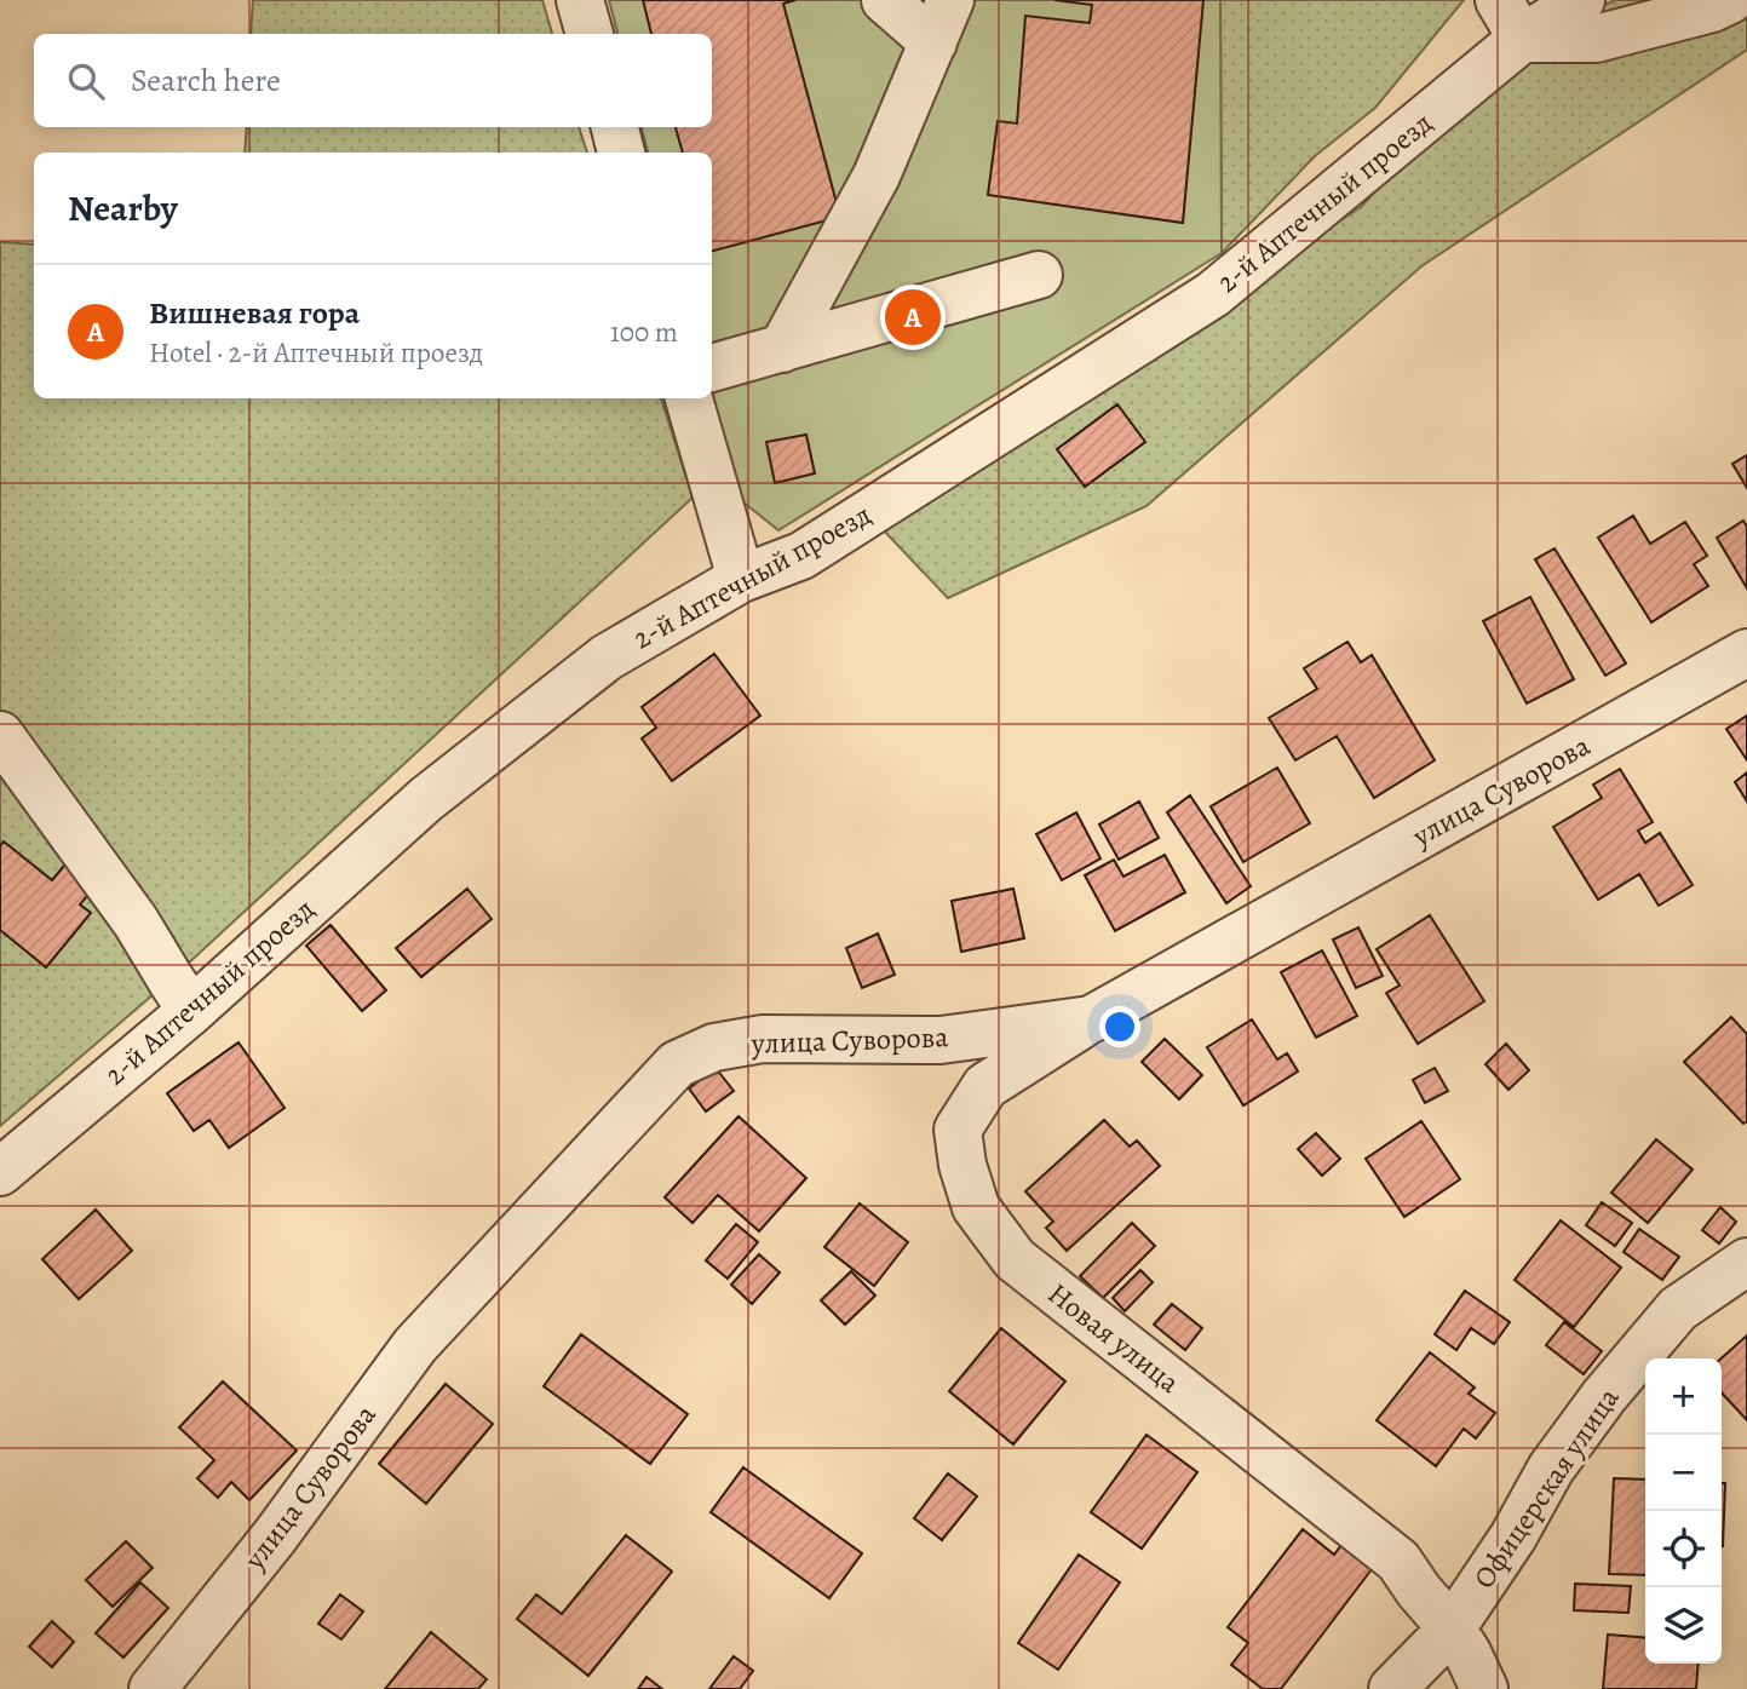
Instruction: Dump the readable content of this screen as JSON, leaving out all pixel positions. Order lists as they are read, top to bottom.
{
  "streets": {
    "street": [
      "2-й Аптечный проезд",
      "улица Суворова",
      "Новая улица",
      "Офицерская улица"
    ]
  },
  "crossings": [
    ["улица Суворова", "Новая улица"],
    ["Новая улица", "Офицерская улица"]
  ],
  "page": {
    "search": "Search here",
    "heading": "Nearby",
    "list": [
      {
        "mark": "A",
        "name": "Вишневая гора",
        "note": "Hotel · 2-й Аптечный проезд",
        "value": "100 m"
      }
    ],
    "pins": "A",
    "map_buttons": ["+", "−"]
  }
}
